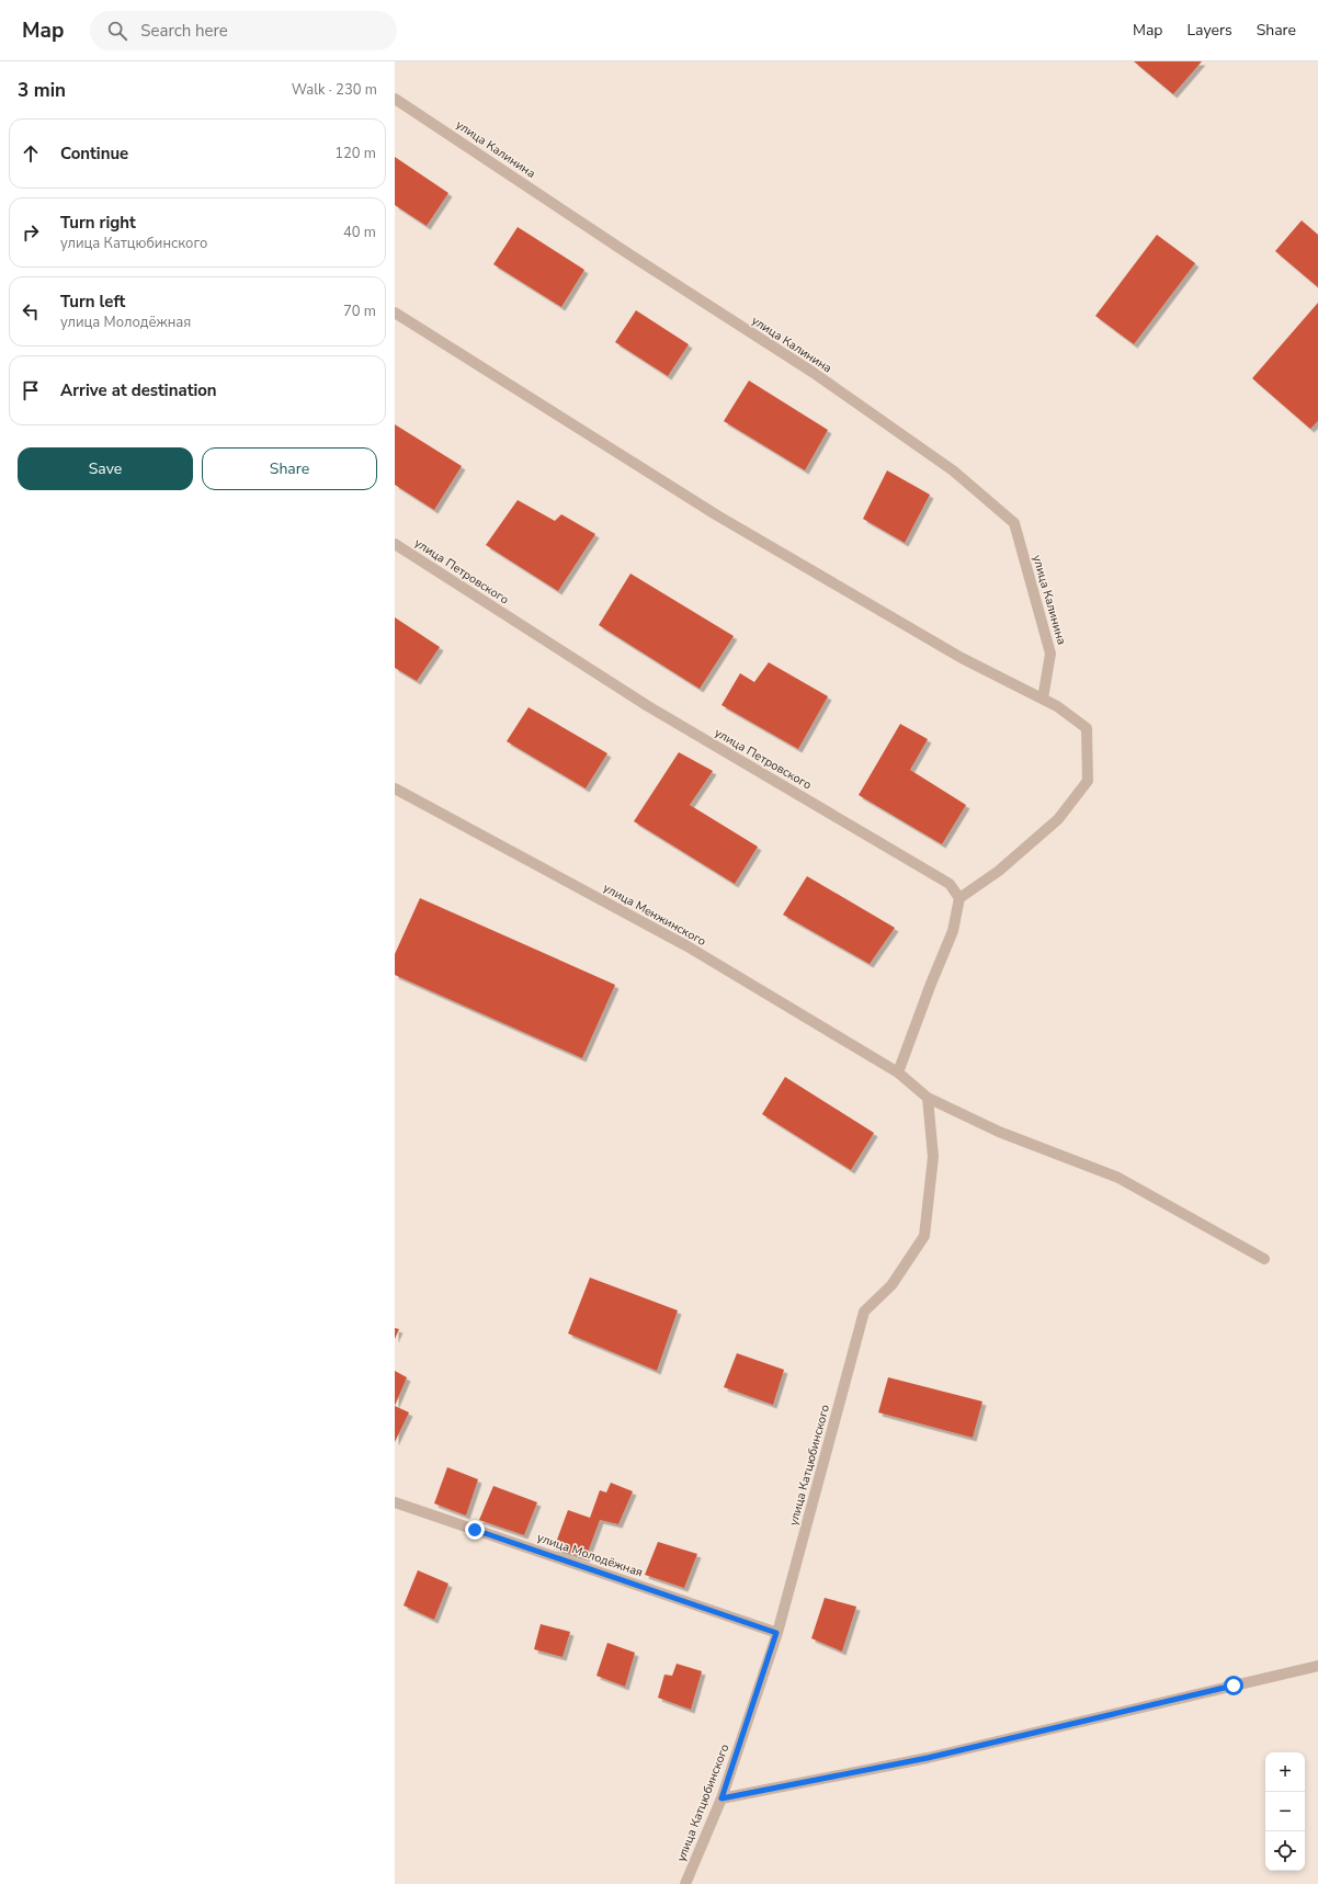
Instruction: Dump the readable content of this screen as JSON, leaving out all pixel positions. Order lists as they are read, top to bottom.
{
  "streets": {
    "street": [
      "улица Калинина",
      "улица Петровского",
      "улица Менжинского",
      "улица Катцюбинского",
      "улица Молодёжная"
    ]
  },
  "crossings": [
    ["улица Катцюбинского", "улица Молодёжная"]
  ],
  "page": {
    "header": "Map",
    "search": "Search here",
    "nav": ["Map", "Layers", "Share"],
    "heading": ["3 min", "Walk · 230 m"],
    "list": [
      ["Continue", "120 m"],
      ["Turn right", "улица Катцюбинского", "40 m"],
      ["Turn left", "улица Молодёжная", "70 m"],
      "Arrive at destination"
    ],
    "buttons": ["Save", "Share"],
    "map_buttons": ["+", "−"]
  }
}
